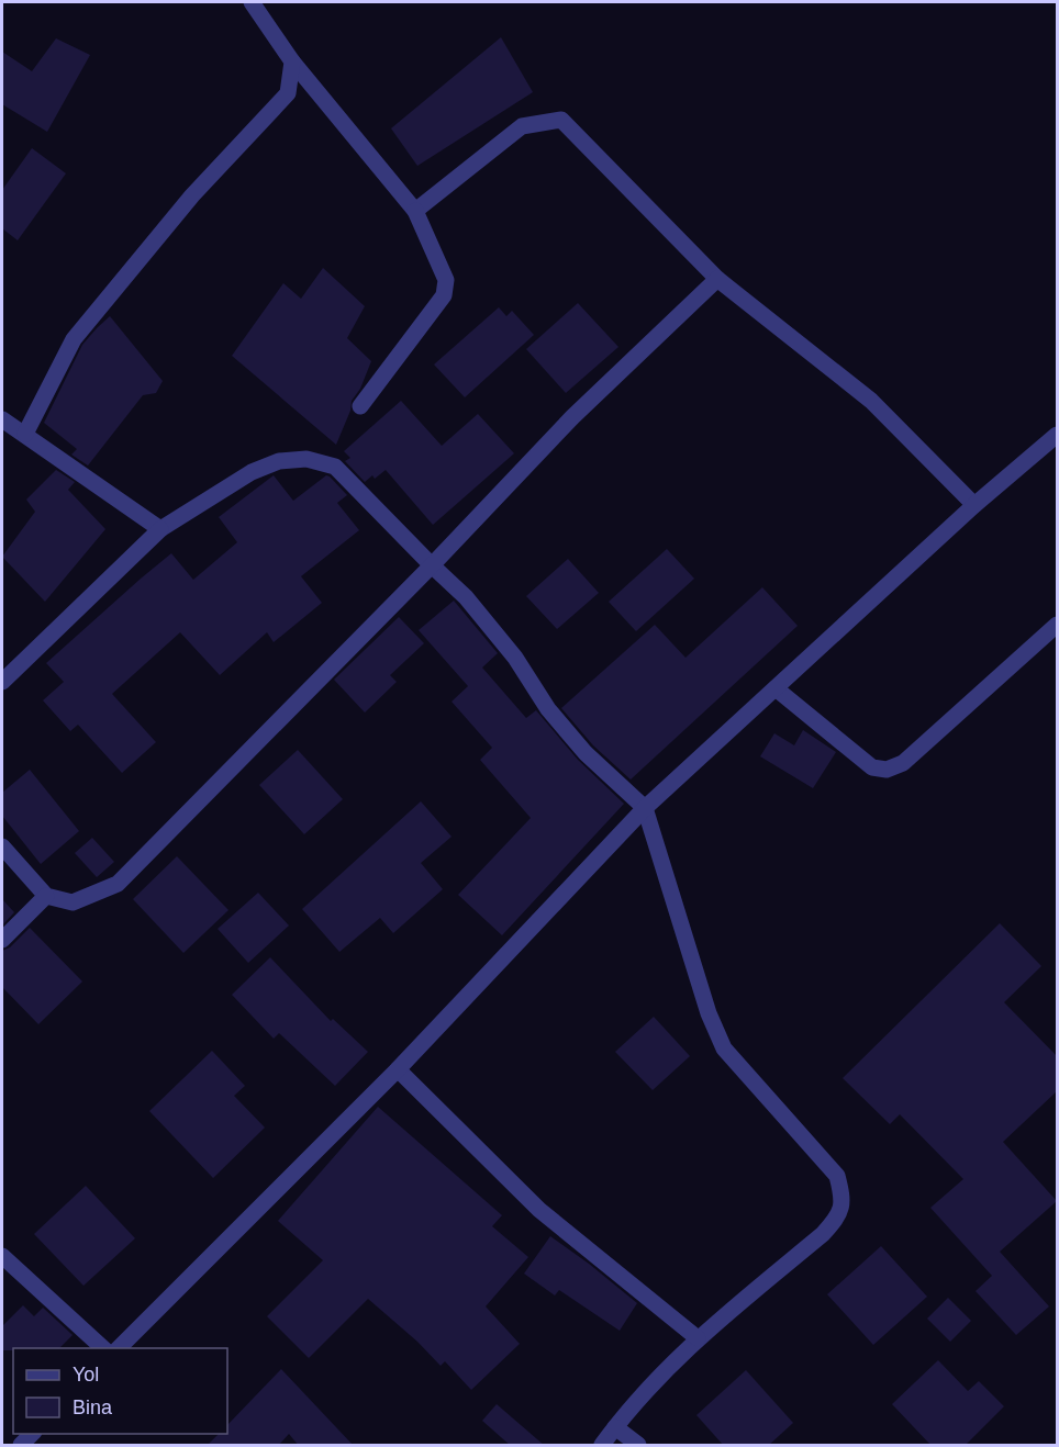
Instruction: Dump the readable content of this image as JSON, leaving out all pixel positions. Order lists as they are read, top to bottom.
{
  "legend": ["Yol", "Bina"]
}
